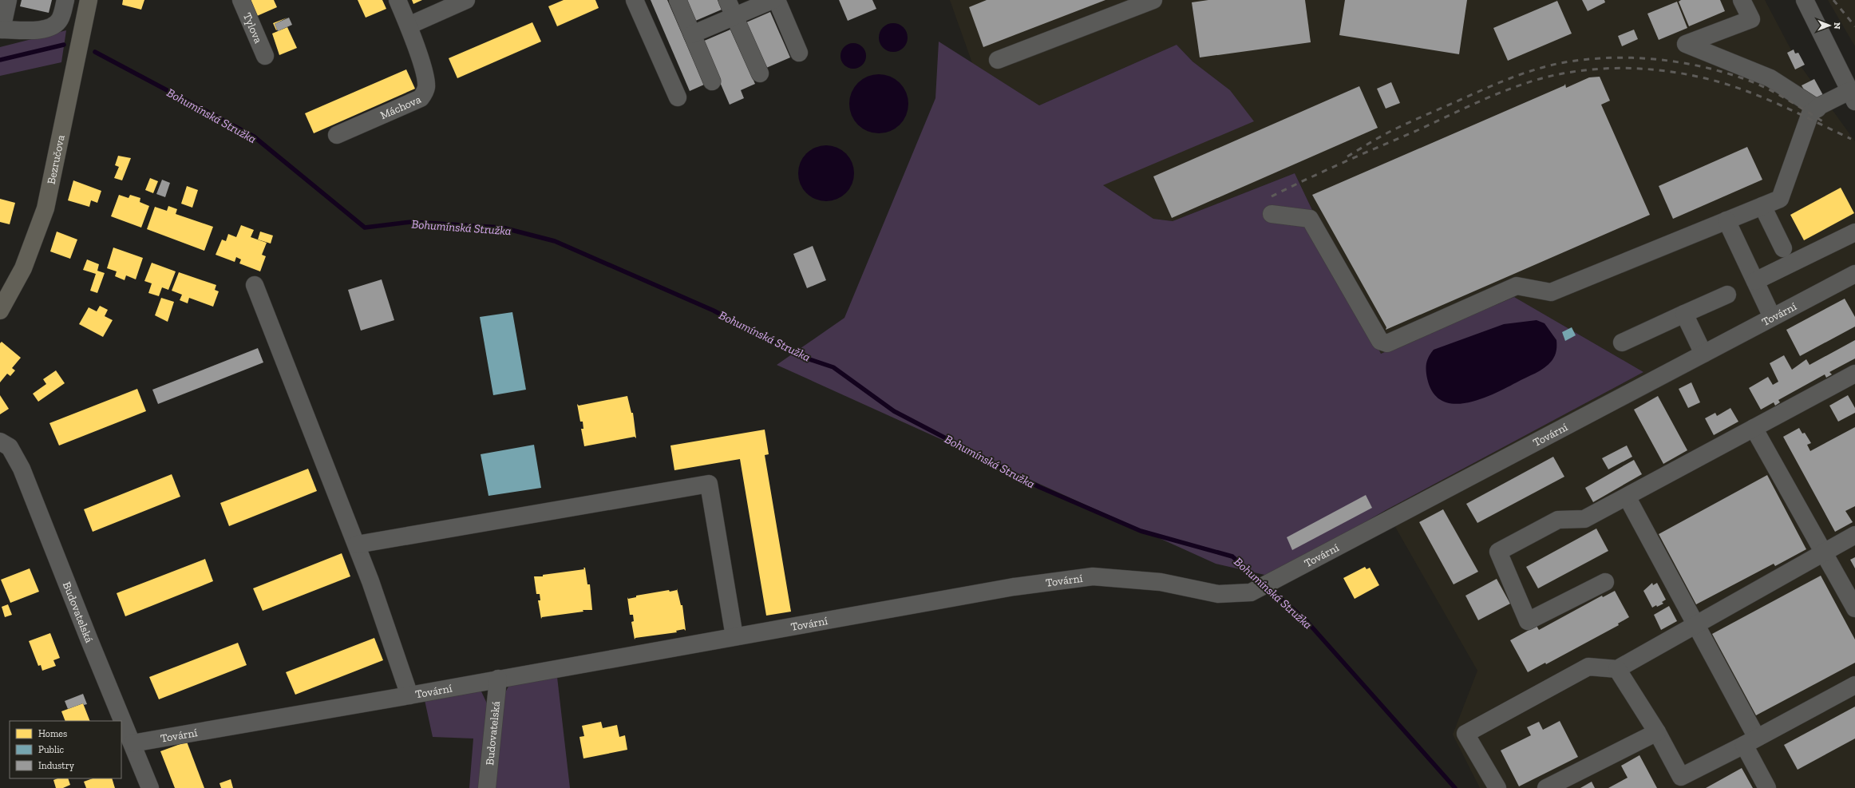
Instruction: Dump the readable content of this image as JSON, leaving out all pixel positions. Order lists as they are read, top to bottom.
{
  "streets": {
    "main road": ["Bezručova"],
    "street": [
      "Tylova",
      "Máchova",
      "Tovární",
      "Budovatelská"
    ]
  },
  "crossings": [
    ["Tovární", "Budovatelská"]
  ],
  "water": ["Bohumínská Stružka"],
  "legend": ["Homes", "Public", "Industry"],
  "north": "right"
}
